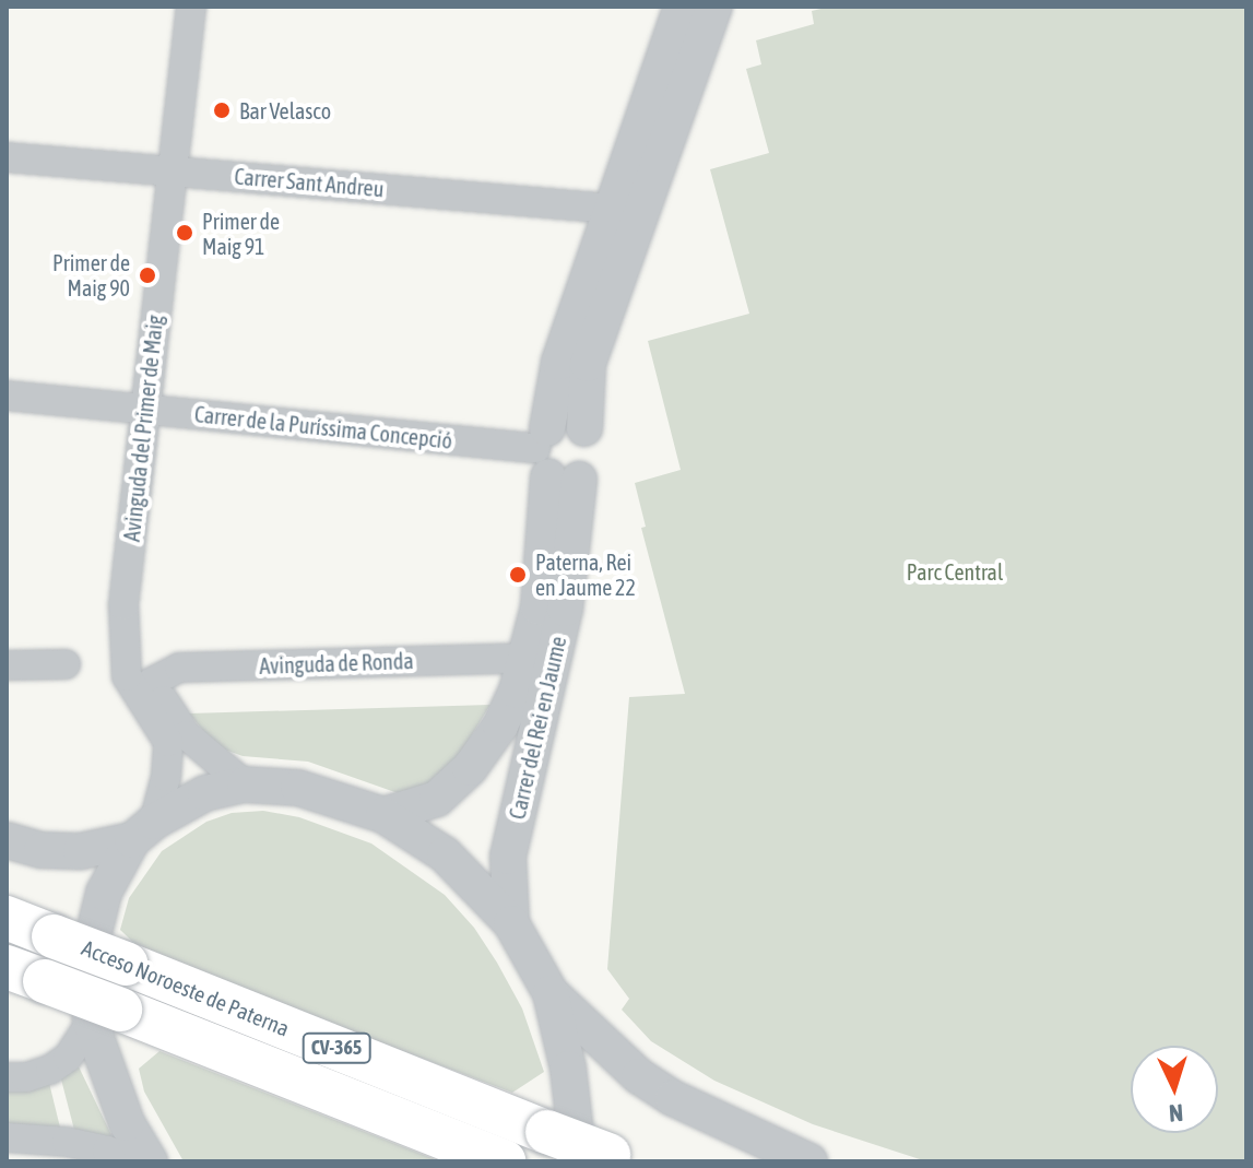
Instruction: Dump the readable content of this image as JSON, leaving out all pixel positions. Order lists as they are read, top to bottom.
{
  "streets": {
    "main road": ["Acceso Noroeste de Paterna", "CV-365"],
    "street": [
      "Carrer Sant Andreu",
      "Carrer de la Puríssima Concepció",
      "Avinguda del Primer de Maig",
      "Avinguda de Ronda",
      "Carrer del Rei en Jaume"
    ]
  },
  "crossings": [
    ["Carrer Sant Andreu", "Avinguda del Primer de Maig"],
    ["Carrer Sant Andreu", "Carrer del Rei en Jaume"],
    ["Carrer de la Puríssima Concepció", "Avinguda del Primer de Maig"],
    ["Carrer de la Puríssima Concepció", "Carrer del Rei en Jaume"],
    ["Avinguda de Ronda", "Carrer del Rei en Jaume"]
  ],
  "parks": ["Parc Central"],
  "places": [
    "Bar Velasco",
    "Primer de Maig 91",
    "Primer de Maig 90",
    "Paterna, Rei en Jaume 22"
  ],
  "north": "bottom"
}
